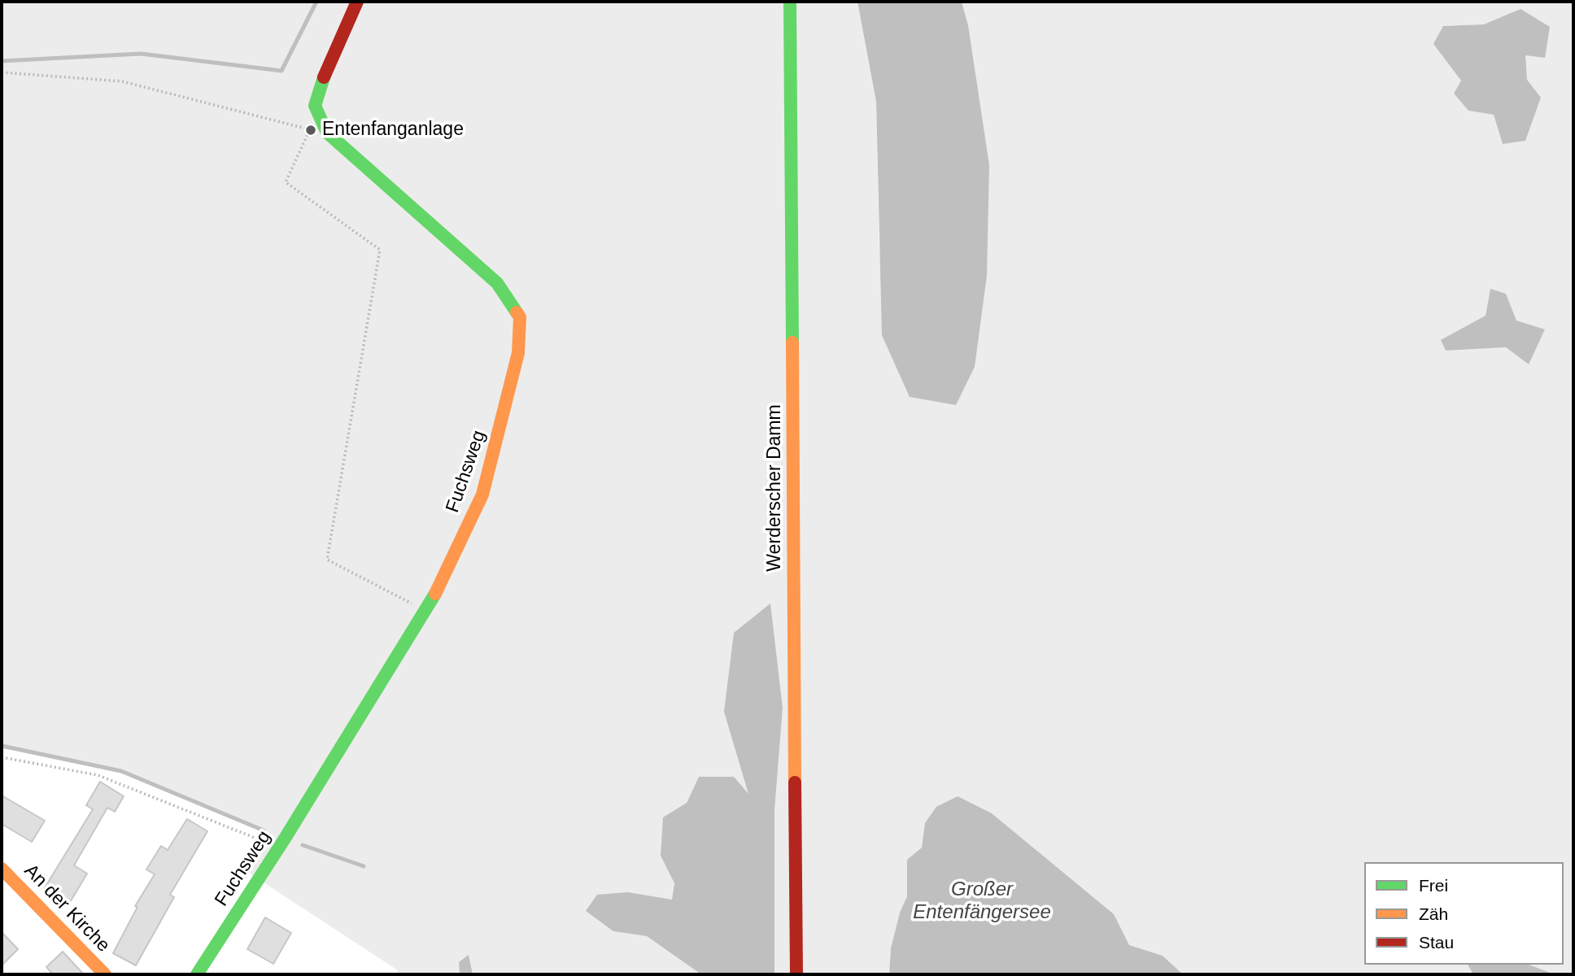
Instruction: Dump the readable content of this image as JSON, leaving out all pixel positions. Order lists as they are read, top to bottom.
{
  "streets": {
    "street": ["Fuchsweg", "Werderscher Damm", "An der Kirche"]
  },
  "water": ["Großer Entenfängersee"],
  "places": ["Entenfanganlage"],
  "legend": ["Frei", "Zäh", "Stau"]
}
